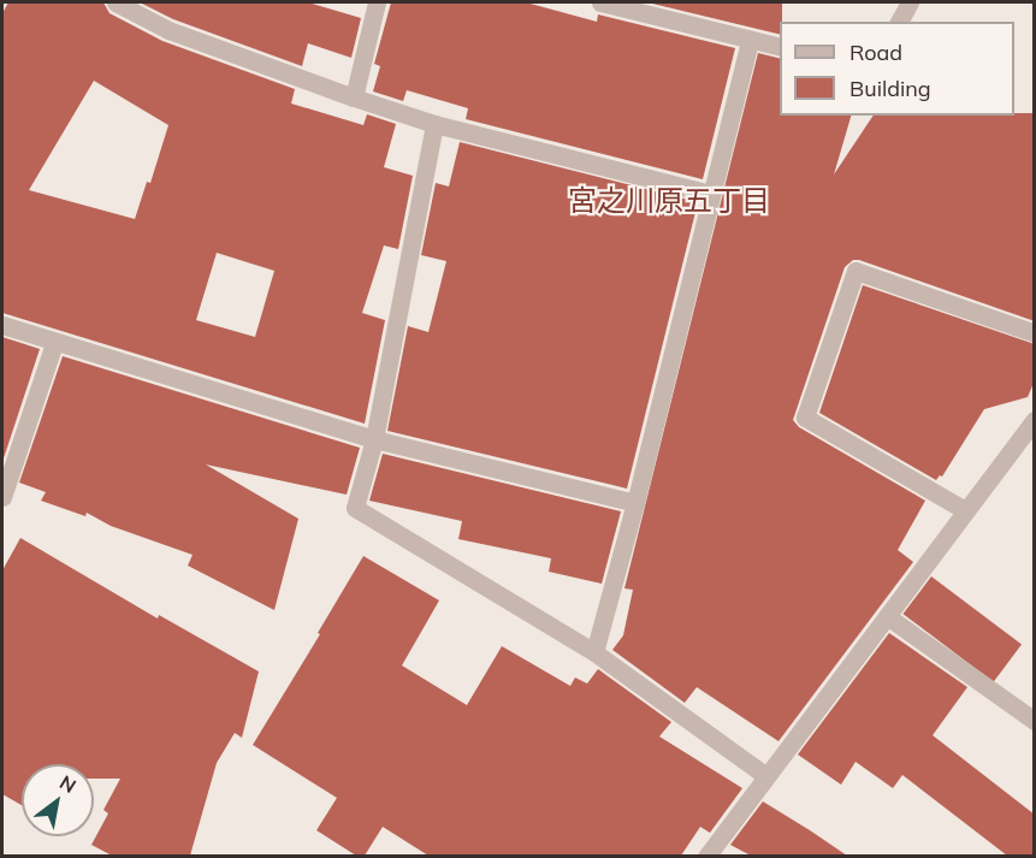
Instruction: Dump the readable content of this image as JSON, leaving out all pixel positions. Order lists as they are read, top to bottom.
{
  "districts": ["宮之川原五丁目"],
  "legend": ["Road", "Building"],
  "north": "top right"
}
